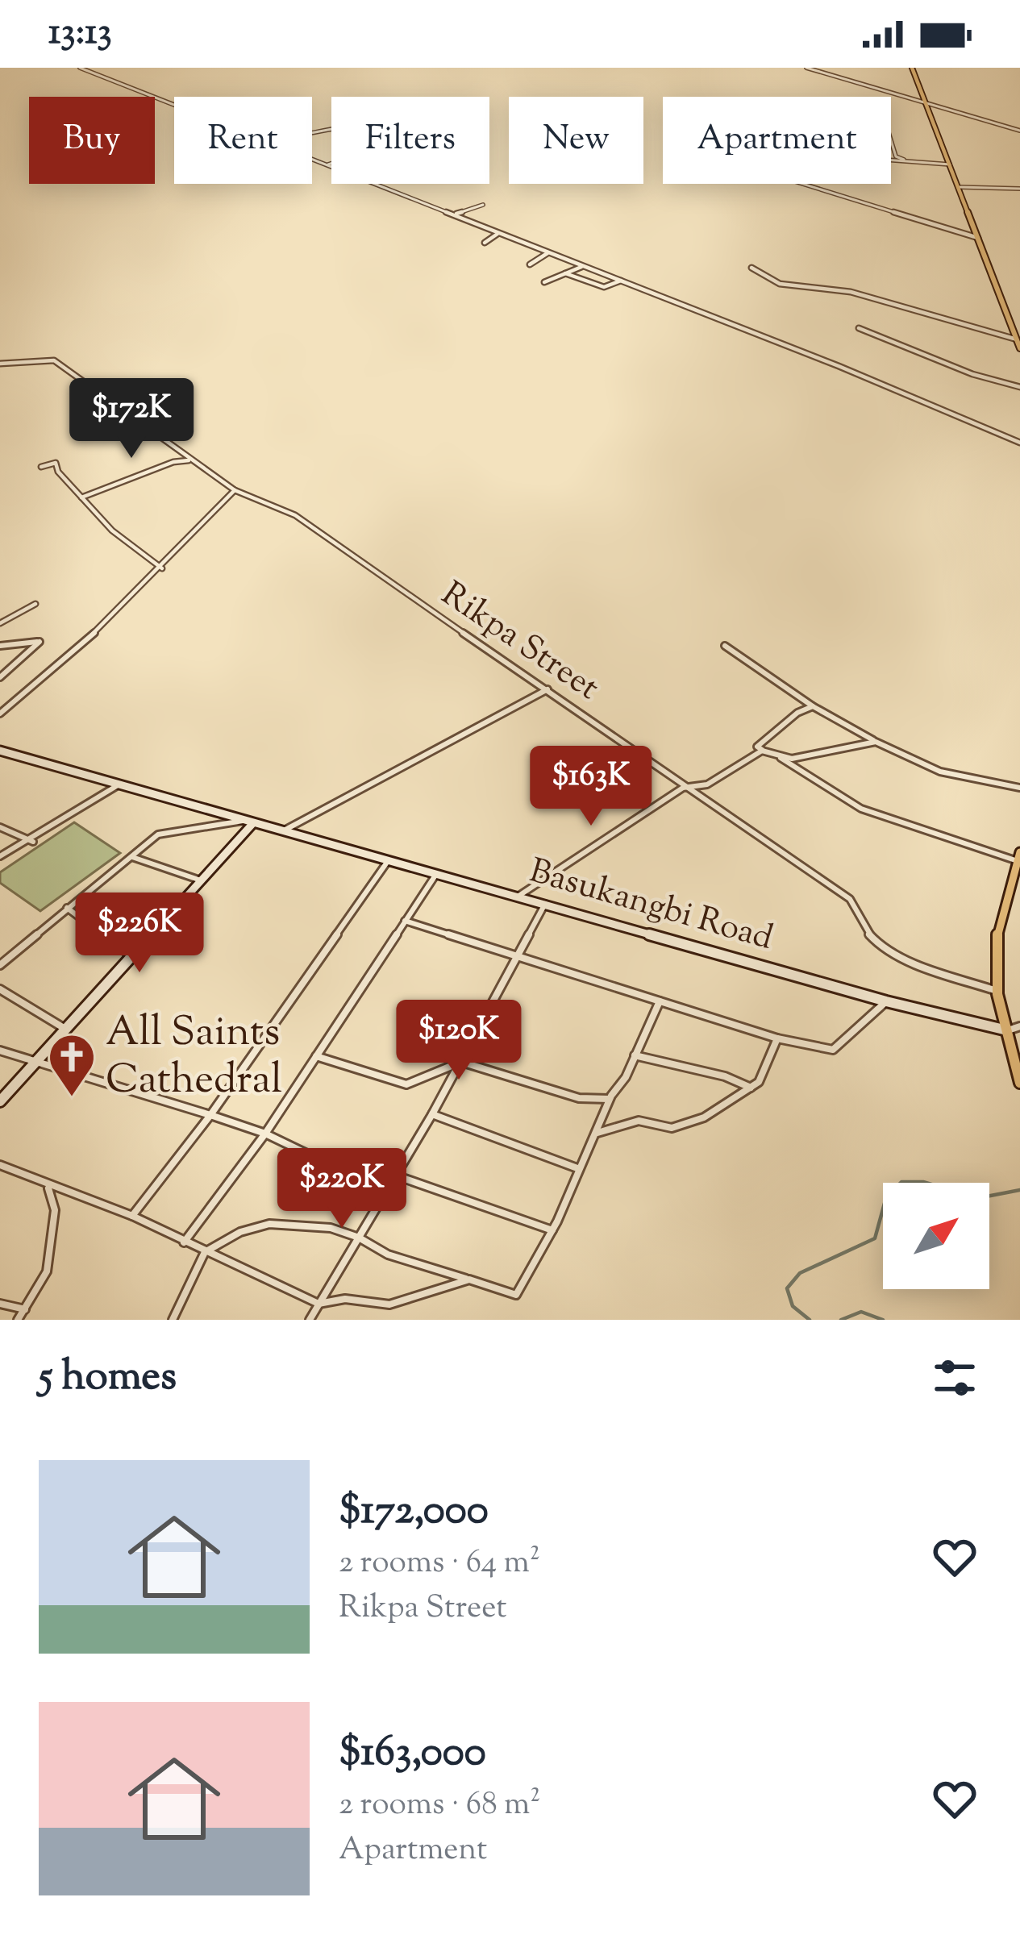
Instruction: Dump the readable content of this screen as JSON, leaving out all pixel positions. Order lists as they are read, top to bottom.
{
  "streets": {
    "street": ["Rikpa Street", "Basukangbi Road"]
  },
  "places": {
    "church": ["All Saints Cathedral"]
  },
  "north": "top right",
  "page": {
    "status": "13:13",
    "chip": [
      "Buy",
      "Rent",
      "Filters",
      "New",
      "Apartment"
    ],
    "price": [
      "$172K",
      "$163K",
      "$226K",
      "$120K",
      "$220K"
    ],
    "heading": "5 homes",
    "list": [
      {
        "name": "$172,000",
        "note": "2 rooms · 64 m² · Rikpa Street"
      },
      {
        "name": "$163,000",
        "note": "2 rooms · 68 m² · Apartment"
      }
    ]
  }
}
